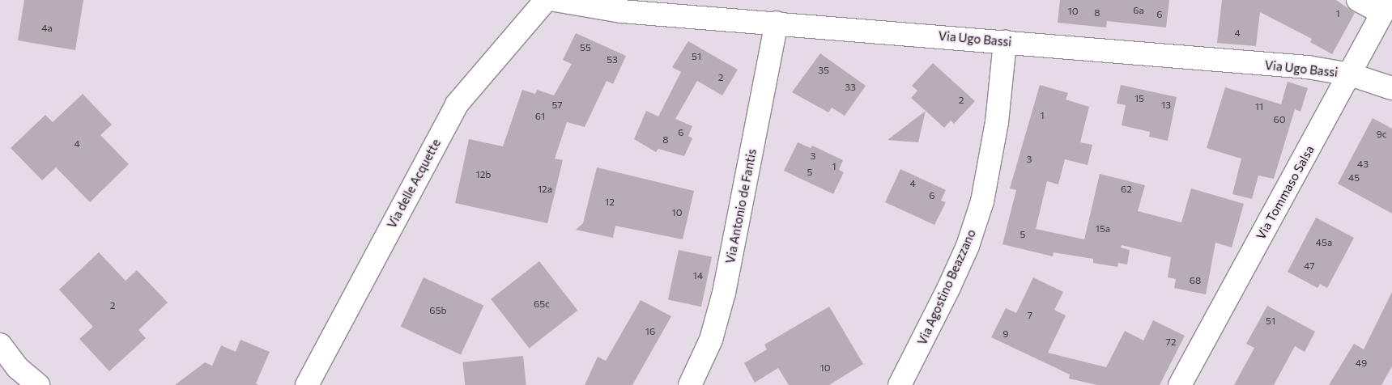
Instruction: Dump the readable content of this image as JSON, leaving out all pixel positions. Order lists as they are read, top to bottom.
{
  "streets": {
    "street": [
      "Via Ugo Bassi",
      "Via delle Acquette",
      "Via Tommaso Salsa",
      "Via Antonio de Fantis",
      "Via Agostino Beazzano"
    ]
  },
  "crossings": [
    ["Via Ugo Bassi", "Via Tommaso Salsa"],
    ["Via Ugo Bassi", "Via Antonio de Fantis"],
    ["Via Ugo Bassi", "Via Agostino Beazzano"]
  ],
  "house_numbers": [
    "6a",
    "10",
    "8",
    "1",
    "6",
    "4a",
    "4",
    "55",
    "51",
    "53",
    "35",
    "2",
    "33",
    "15",
    "2",
    "57",
    "13",
    "11",
    "1",
    "61",
    "60",
    "6",
    "9c",
    "8",
    "4",
    "3",
    "3",
    "43",
    "1",
    "5",
    "12b",
    "45",
    "4",
    "12a",
    "62",
    "6",
    "12",
    "10",
    "15a",
    "5",
    "45a",
    "47",
    "14",
    "68",
    "65c",
    "2",
    "65b",
    "7",
    "51",
    "16",
    "9",
    "72",
    "49",
    "10"
  ]
}
